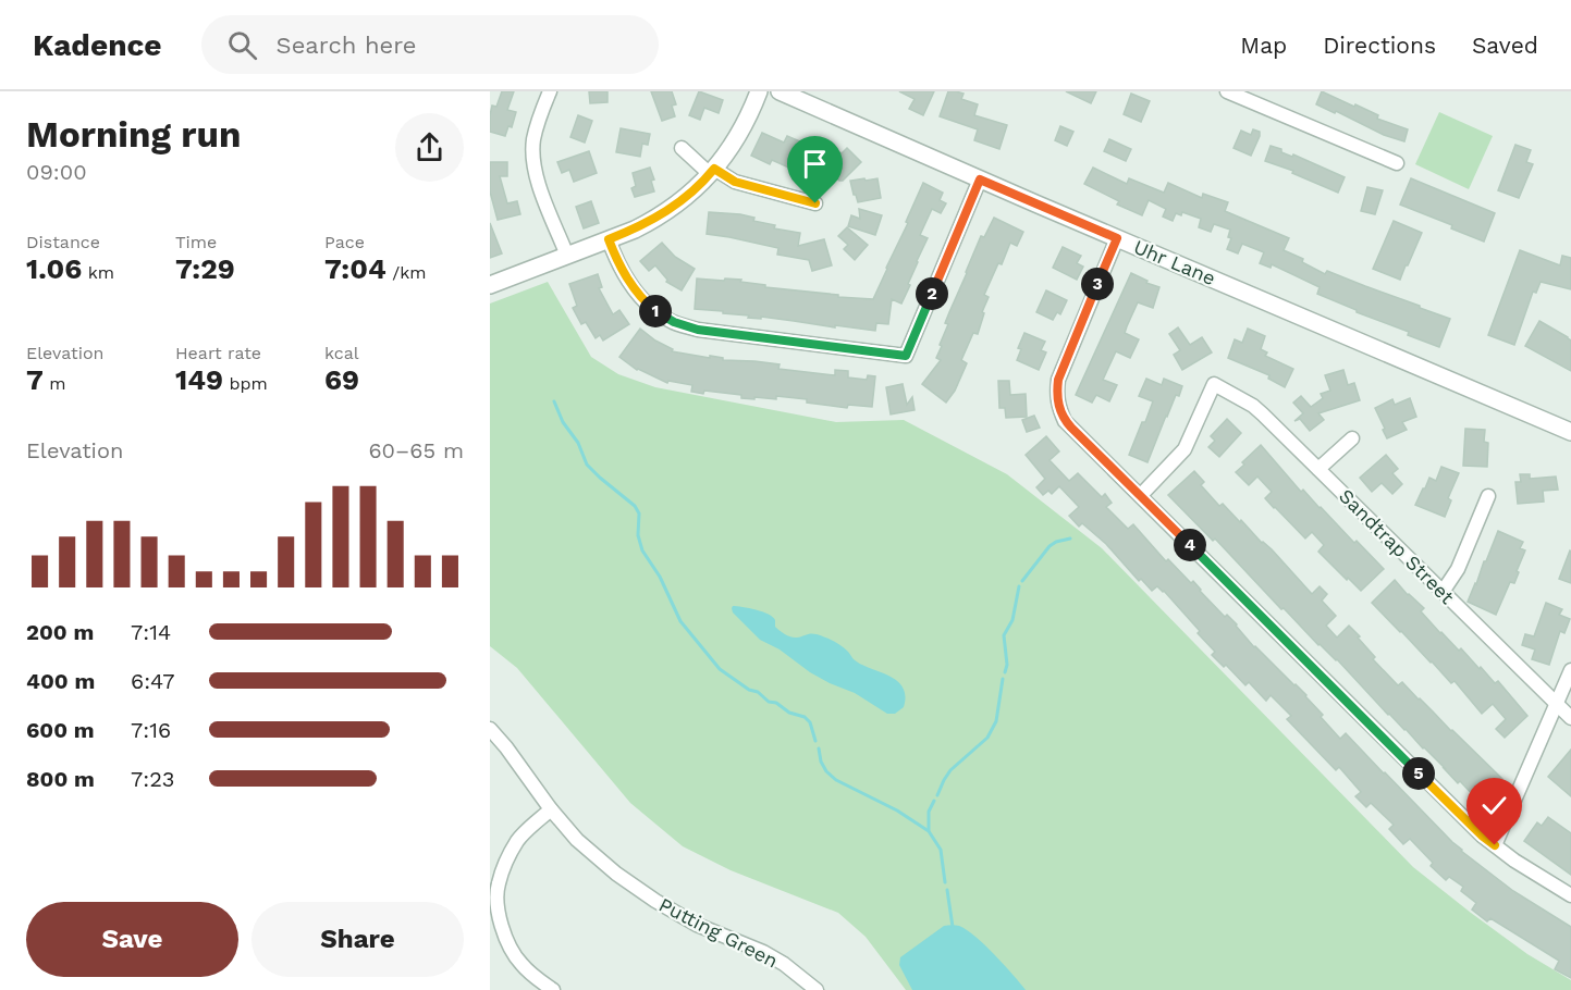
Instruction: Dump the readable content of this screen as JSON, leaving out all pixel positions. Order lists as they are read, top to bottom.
{
  "streets": {
    "street": ["Uhr Lane", "Sandtrap Street", "Putting Green"]
  },
  "page": {
    "header": "Kadence",
    "search": "Search here",
    "nav": ["Map", "Directions", "Saved"],
    "heading": ["Morning run", "09:00"],
    "stats": [
      ["Distance", "1.06 km"],
      ["Time", "7:29"],
      ["Pace", "7:04 /km"],
      ["Elevation", "7 m"],
      ["Heart rate", "149 bpm"],
      ["kcal", "69"]
    ],
    "pins": [
      "3",
      "2",
      "1",
      "4",
      "5"
    ],
    "chart": ["Elevation", "60–65 m"],
    "list": [
      {
        "name": "200 m",
        "note": "7:14"
      },
      {
        "name": "400 m",
        "note": "6:47"
      },
      {
        "name": "600 m",
        "note": "7:16"
      },
      {
        "name": "800 m",
        "note": "7:23"
      }
    ],
    "buttons": ["Save", "Share"]
  }
}
